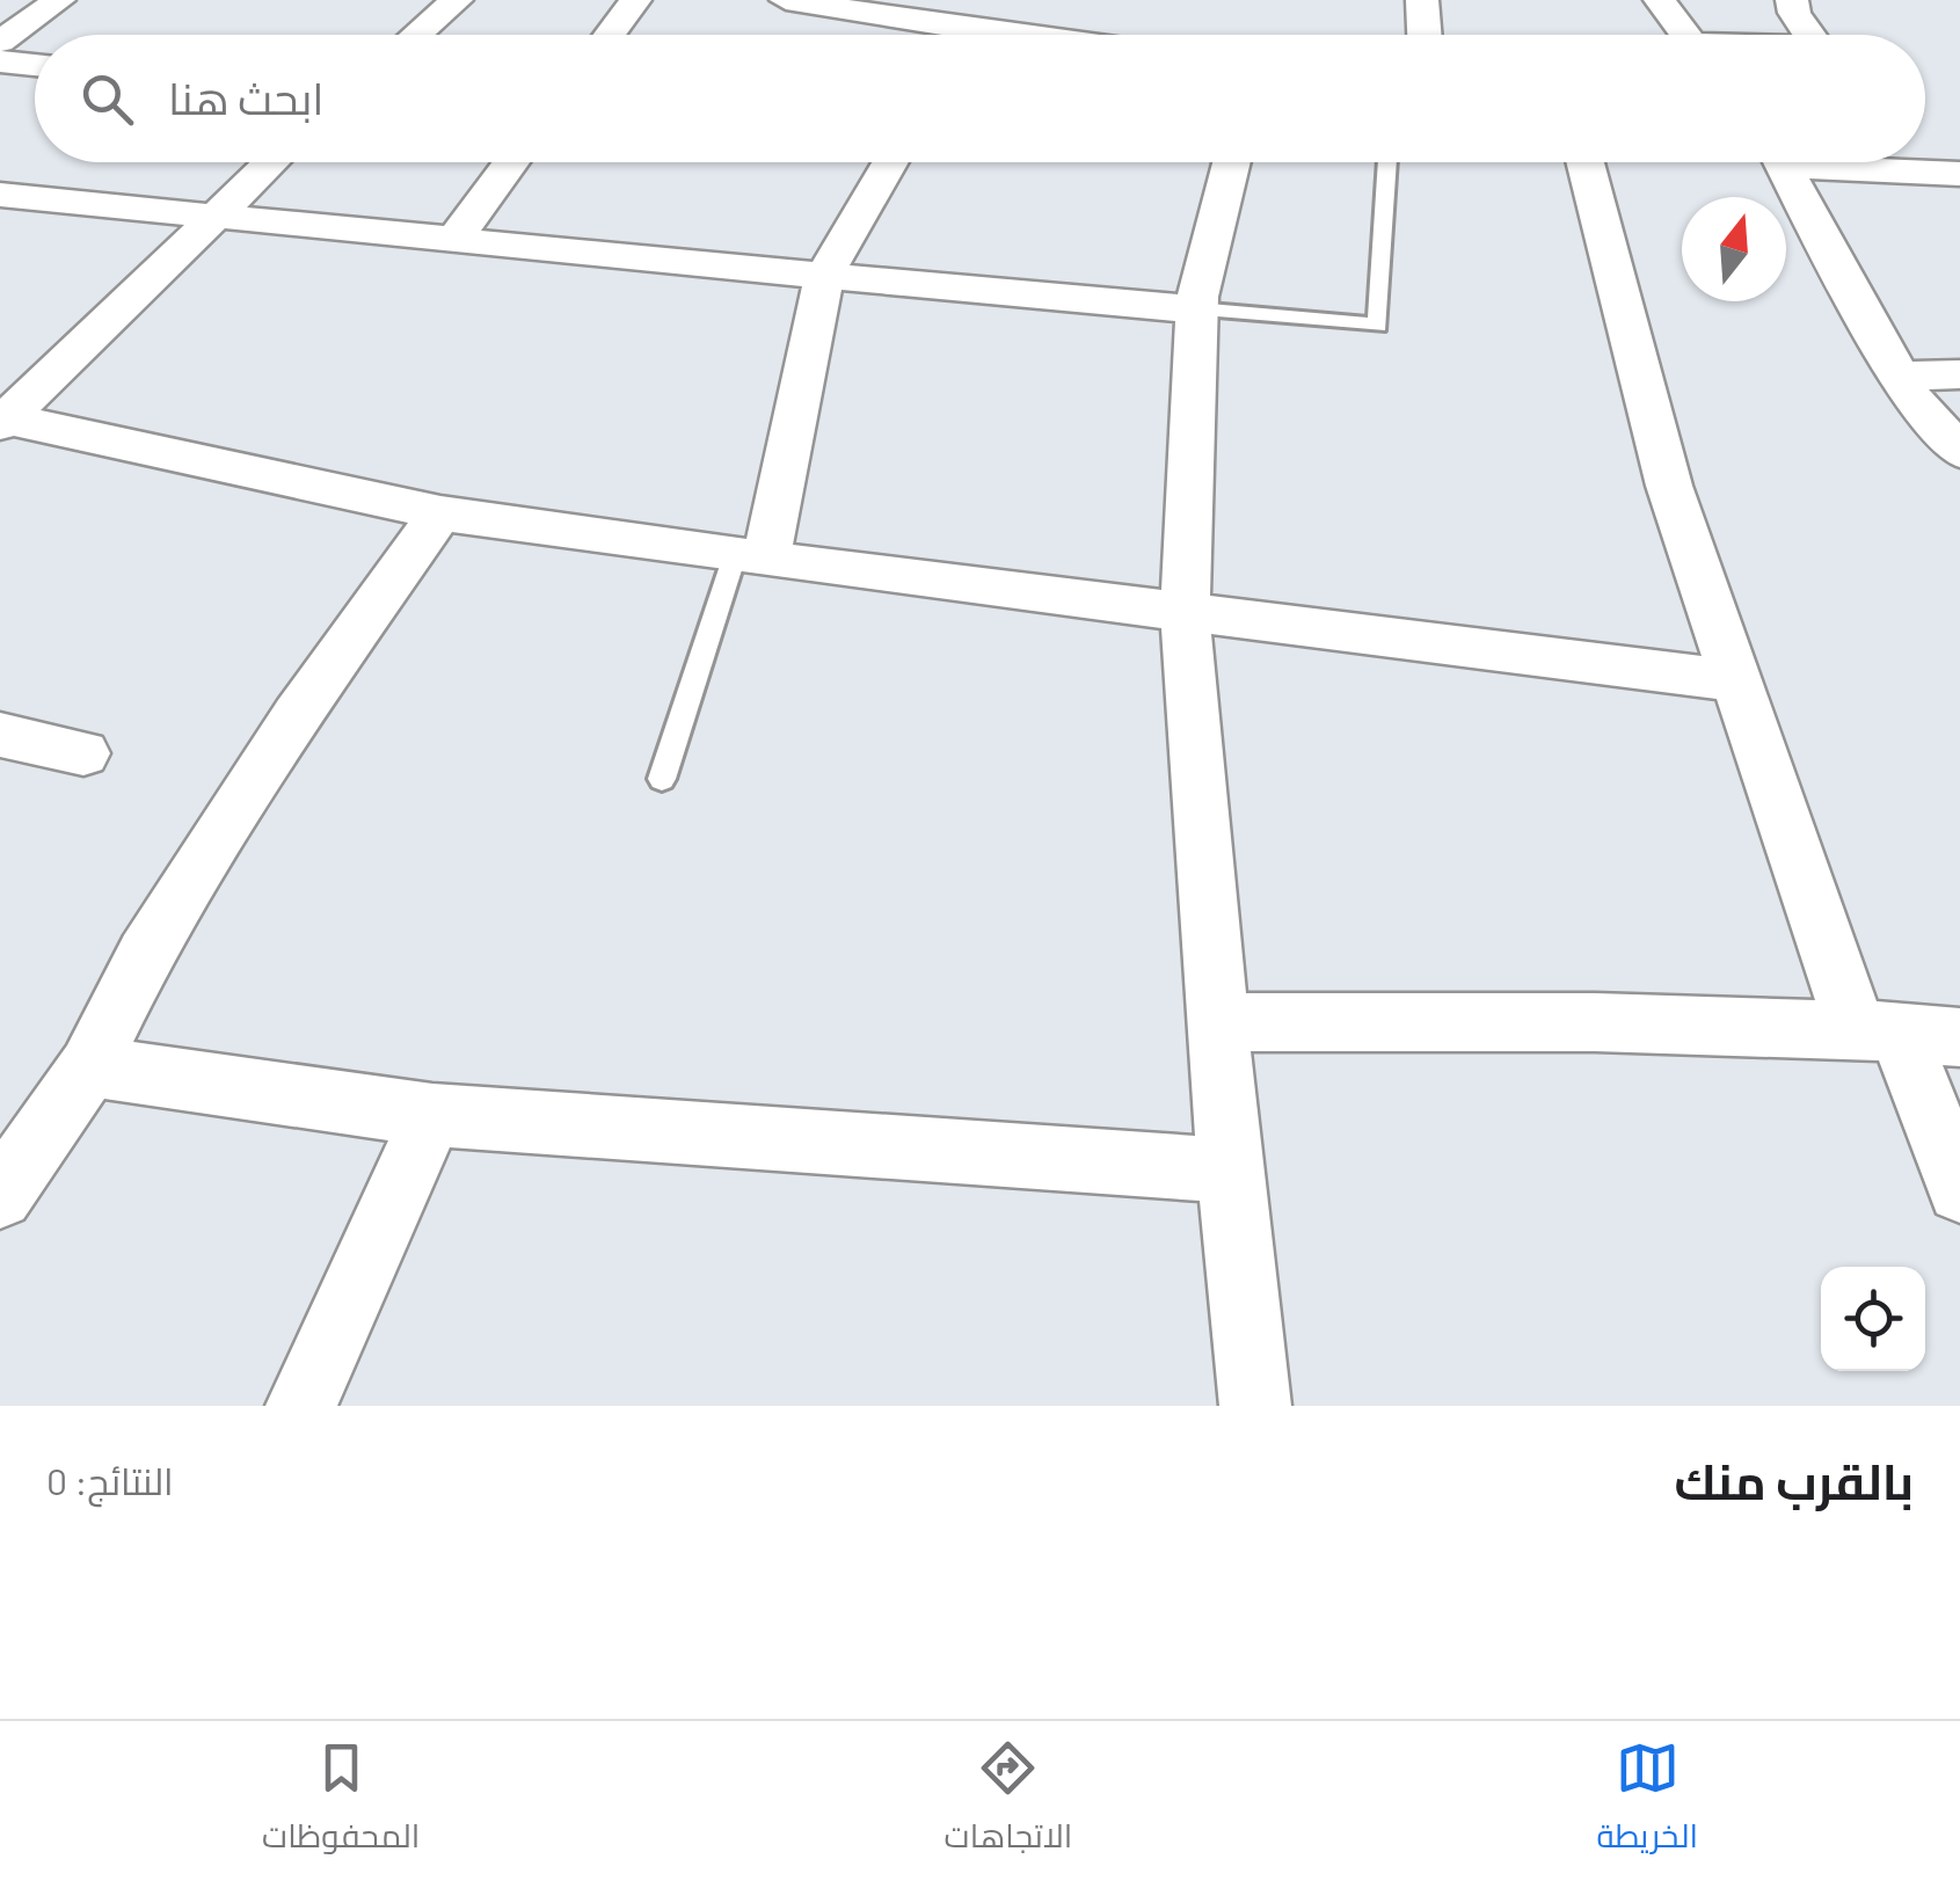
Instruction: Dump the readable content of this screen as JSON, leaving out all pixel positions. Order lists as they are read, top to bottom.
{
  "north": "top",
  "page": {
    "search": "ابحث هنا",
    "heading": ["بالقرب منك", "النتائج: 0"],
    "nav": ["الخريطة", "الاتجاهات", "المحفوظات"]
  }
}
